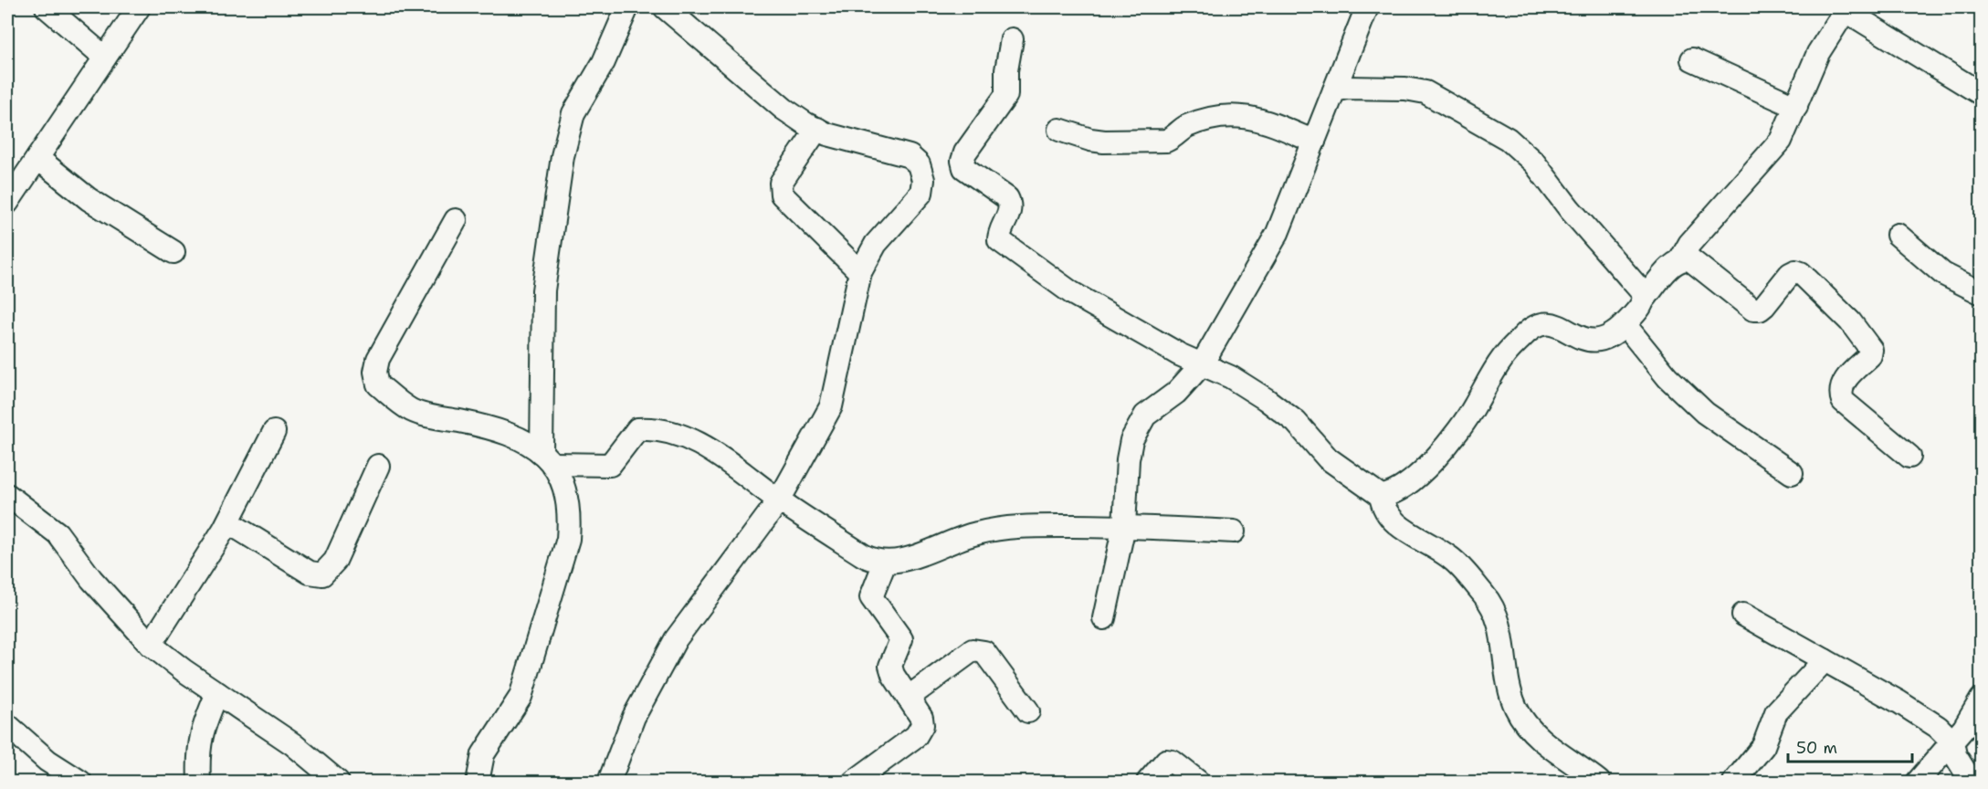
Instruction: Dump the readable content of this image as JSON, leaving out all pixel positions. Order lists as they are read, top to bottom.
{
  "scale_bar": "50 m"
}
